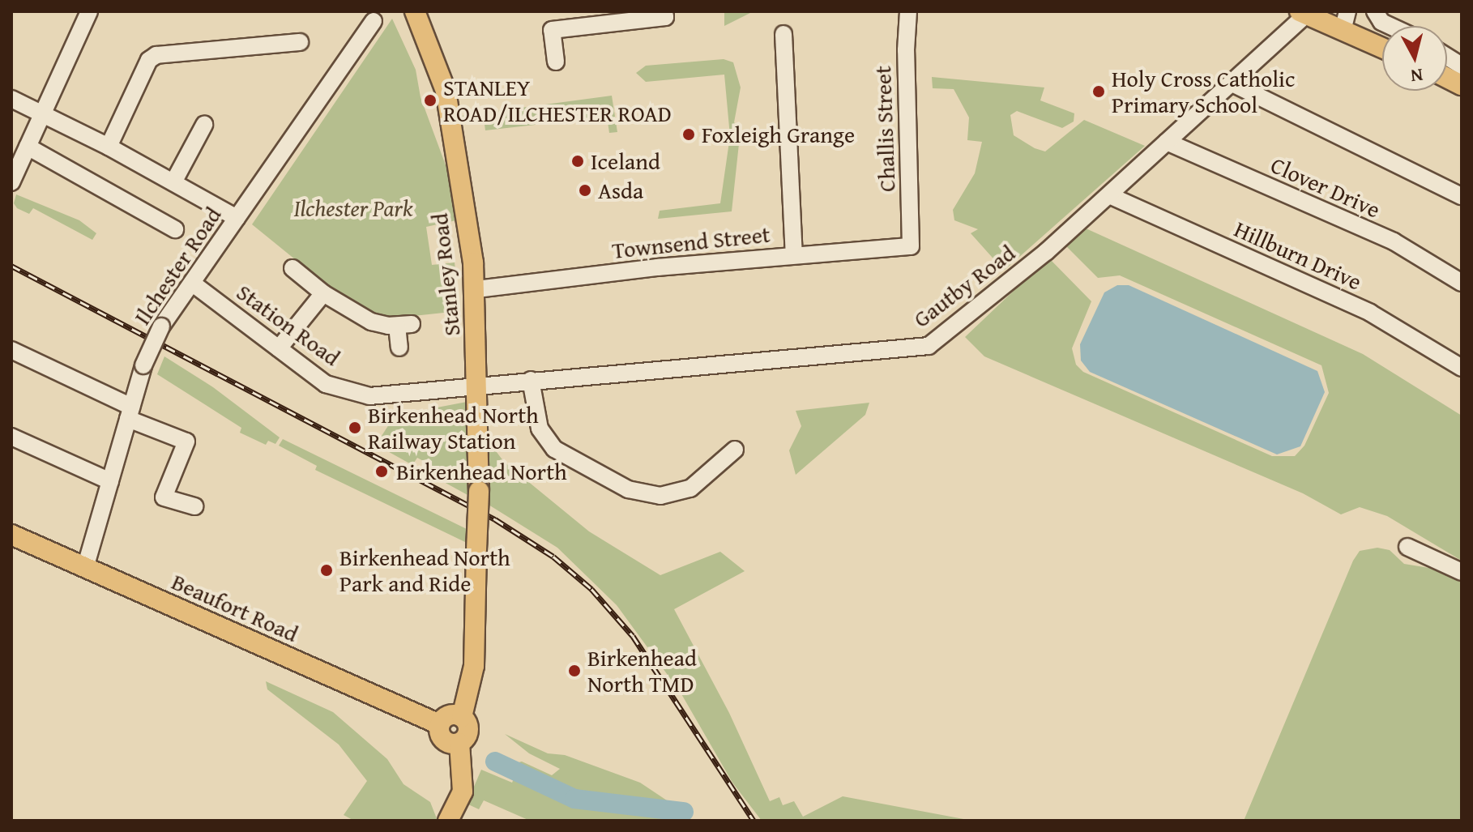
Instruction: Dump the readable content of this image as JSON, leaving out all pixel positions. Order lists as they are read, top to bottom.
{
  "streets": {
    "main road": ["Stanley Road", "Beaufort Road"],
    "street": [
      "Challis Street",
      "Clover Drive",
      "Townsend Street",
      "Hillburn Drive",
      "Ilchester Road",
      "Gautby Road",
      "Station Road"
    ]
  },
  "crossings": [
    ["Challis Street", "Townsend Street"],
    ["Clover Drive", "Gautby Road"],
    ["Townsend Street", "Stanley Road"],
    ["Hillburn Drive", "Gautby Road"],
    ["Ilchester Road", "Station Road"],
    ["Ilchester Road", "Beaufort Road"],
    ["Stanley Road", "Gautby Road"],
    ["Stanley Road", "Station Road"],
    ["Stanley Road", "Beaufort Road"],
    ["Gautby Road", "Station Road"]
  ],
  "parks": ["Ilchester Park"],
  "places": [
    "Holy Cross Catholic Primary School",
    "STANLEY ROAD/ILCHESTER ROAD",
    "Foxleigh Grange",
    "Iceland",
    "Asda",
    "Birkenhead North Railway Station",
    "Birkenhead North",
    "Birkenhead North Park and Ride",
    "Birkenhead North TMD"
  ],
  "north": "bottom"
}
